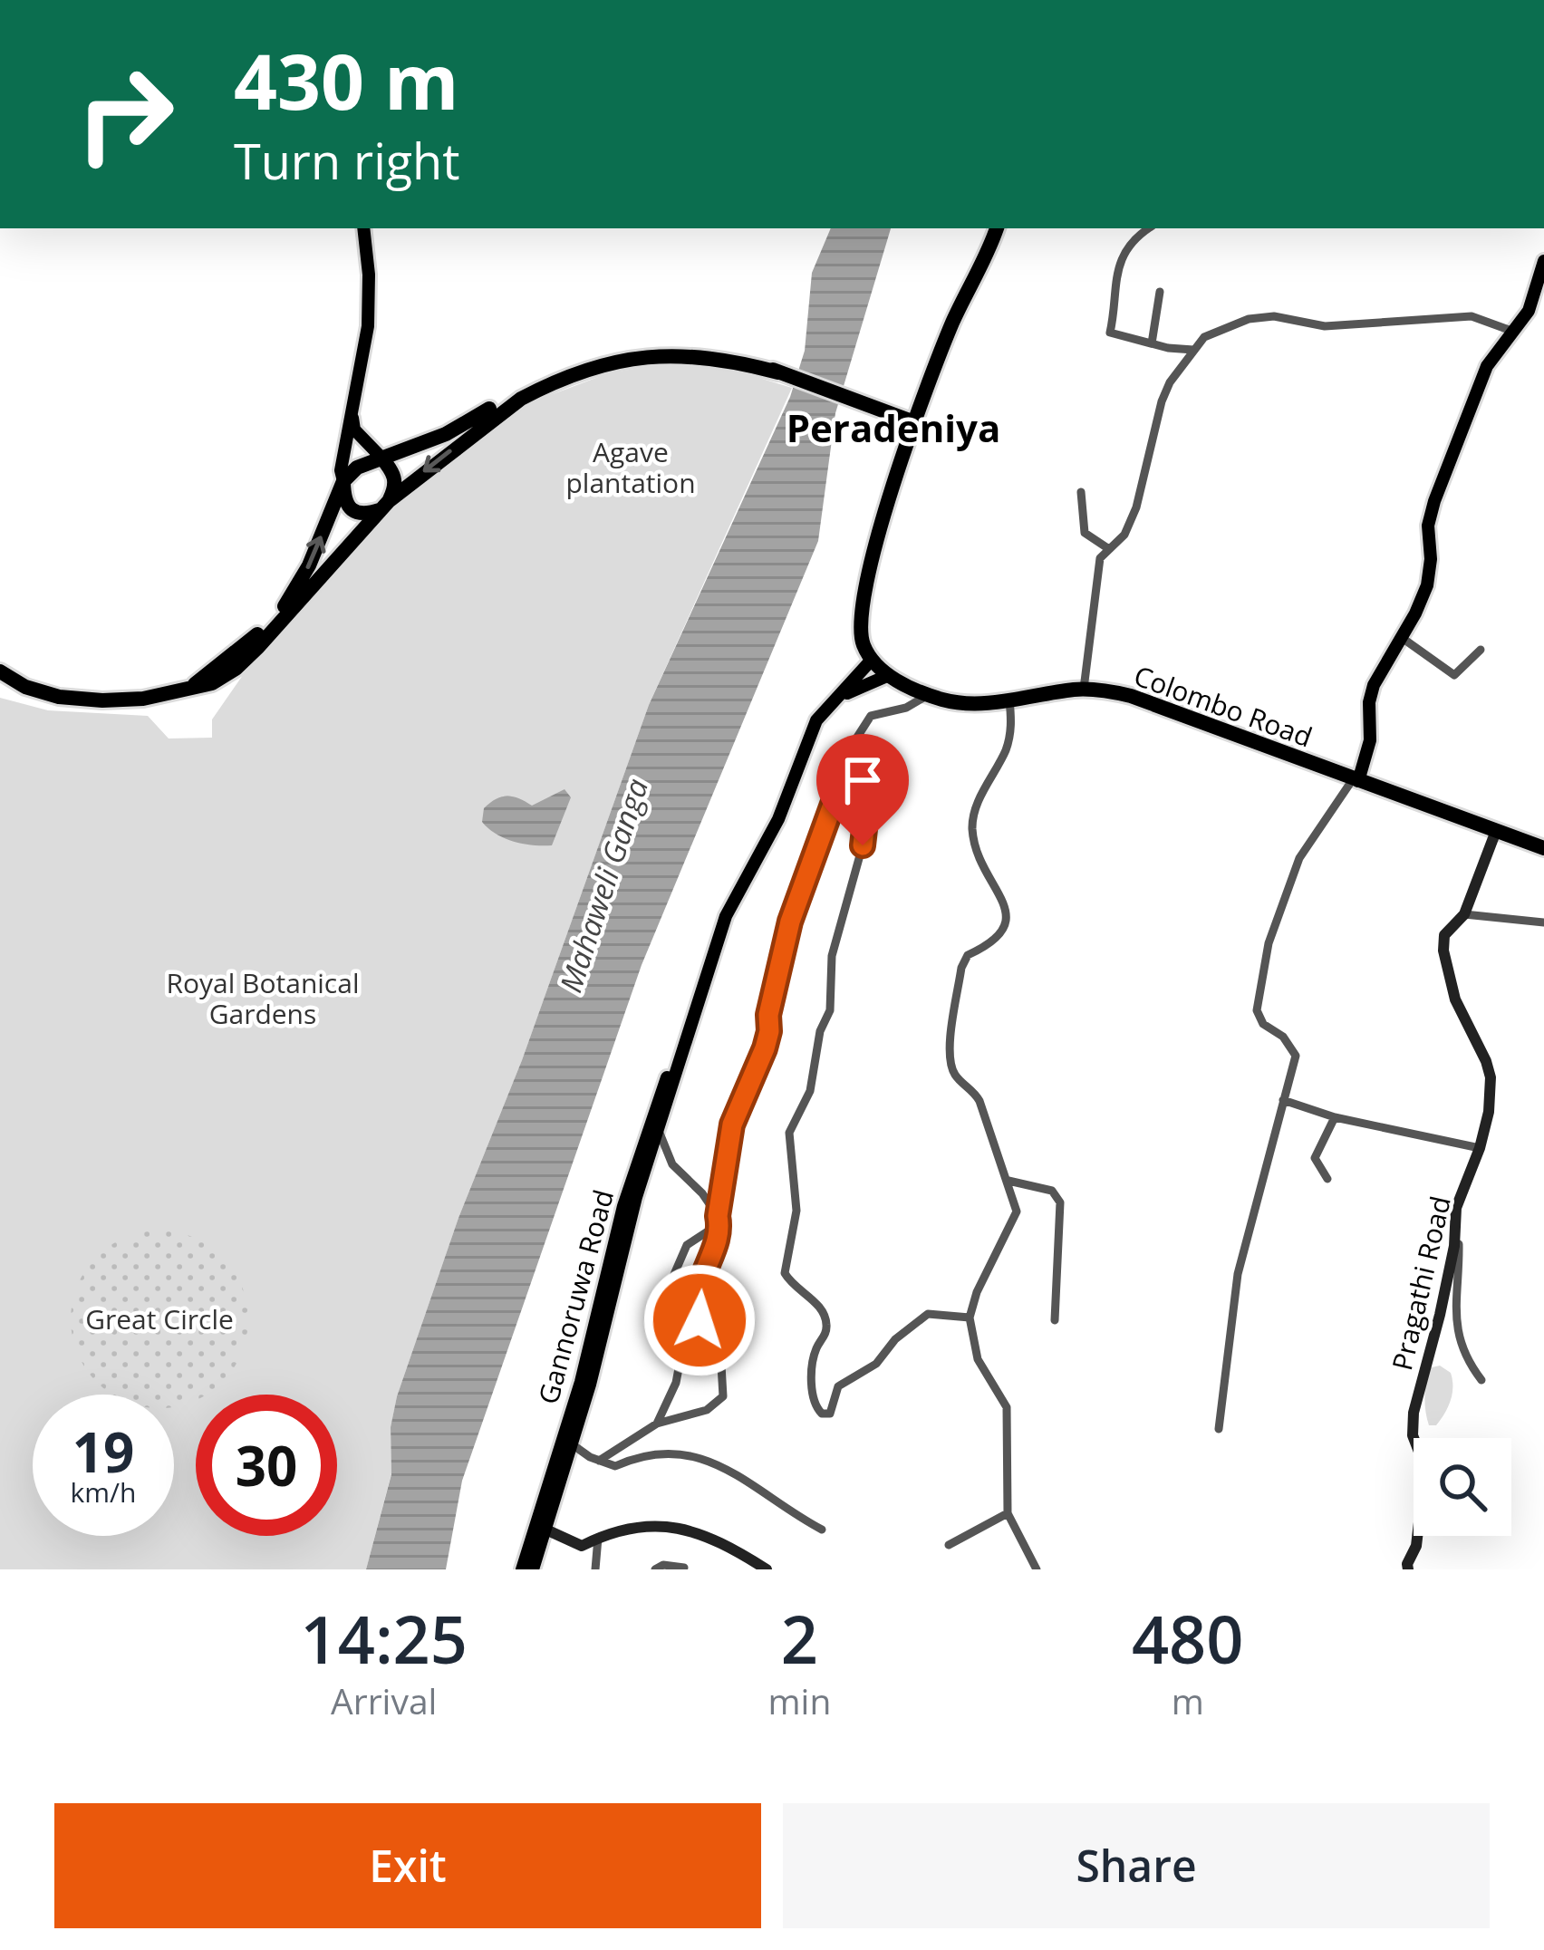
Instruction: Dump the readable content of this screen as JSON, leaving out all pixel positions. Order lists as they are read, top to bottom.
{
  "streets": {
    "highway": ["Colombo Road"],
    "main road": ["Gannoruwa Road"],
    "street": ["Pragathi Road"]
  },
  "crossings": [
    ["Colombo Road", "Pragathi Road"],
    ["Colombo Road", "Gannoruwa Road"]
  ],
  "districts": ["Peradeniya"],
  "water": ["Mahaweli Ganga"],
  "parks": ["Agave plantation", "Royal Botanical Gardens", "Great Circle"],
  "page": {
    "turn": ["430 m", "Turn right"],
    "speed": "19 km/h",
    "limit": "30",
    "eta": [
      "14:25",
      "Arrival",
      "2",
      "min",
      "480",
      "m"
    ],
    "buttons": ["Exit", "Share"]
  }
}
